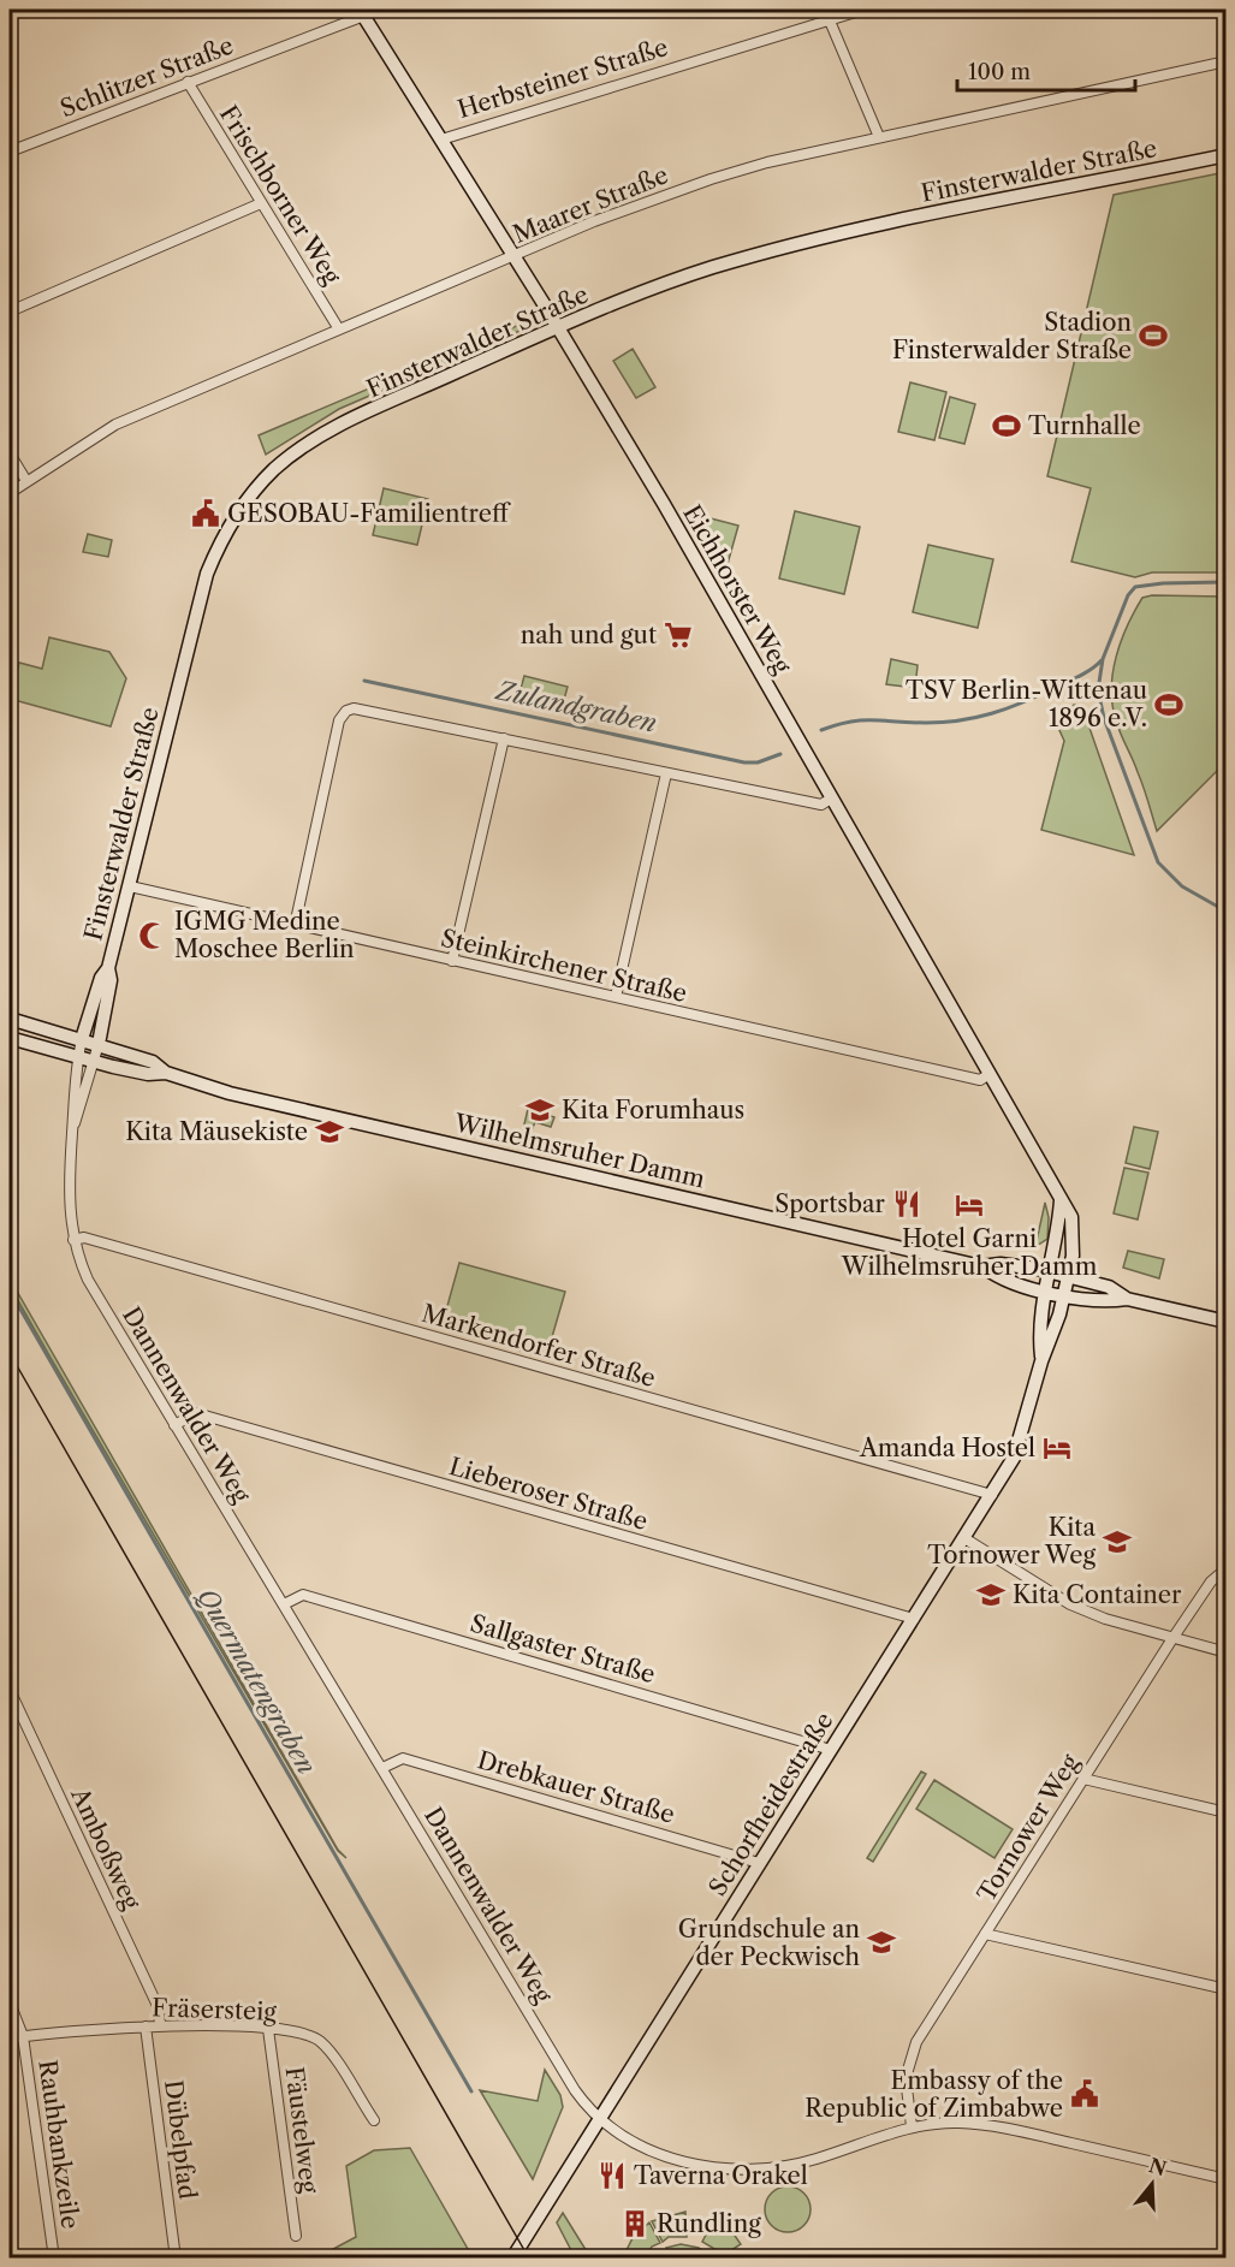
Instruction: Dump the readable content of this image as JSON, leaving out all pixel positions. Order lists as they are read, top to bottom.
{
  "streets": {
    "main road": [
      "Finsterwalder Straße",
      "Eichhorster Weg",
      "Wilhelmsruher Damm",
      "Schorfheidestraße"
    ],
    "street": [
      "Schlitzer Straße",
      "Herbsteiner Straße",
      "Frischborner Weg",
      "Maarer Straße",
      "Steinkirchener Straße",
      "Markendorfer Straße",
      "Dannenwalder Weg",
      "Lieberoser Straße",
      "Sallgaster Straße",
      "Drebkauer Straße",
      "Tornower Weg",
      "Amboßweg",
      "Fräsersteig",
      "Fäustelweg",
      "Dübelpfad",
      "Rauhbankzeile"
    ]
  },
  "crossings": [
    ["Schlitzer Straße", "Frischborner Weg"],
    ["Schlitzer Straße", "Eichhorster Weg"],
    ["Herbsteiner Straße", "Eichhorster Weg"],
    ["Finsterwalder Straße", "Eichhorster Weg"],
    ["Finsterwalder Straße", "Steinkirchener Straße"],
    ["Finsterwalder Straße", "Wilhelmsruher Damm"],
    ["Finsterwalder Straße", "Dannenwalder Weg"],
    ["Frischborner Weg", "Maarer Straße"],
    ["Maarer Straße", "Eichhorster Weg"],
    ["Eichhorster Weg", "Steinkirchener Straße"],
    ["Eichhorster Weg", "Wilhelmsruher Damm"],
    ["Eichhorster Weg", "Schorfheidestraße"],
    ["Wilhelmsruher Damm", "Dannenwalder Weg"],
    ["Wilhelmsruher Damm", "Schorfheidestraße"],
    ["Markendorfer Straße", "Dannenwalder Weg"],
    ["Markendorfer Straße", "Schorfheidestraße"],
    ["Dannenwalder Weg", "Lieberoser Straße"],
    ["Dannenwalder Weg", "Sallgaster Straße"],
    ["Dannenwalder Weg", "Drebkauer Straße"],
    ["Dannenwalder Weg", "Schorfheidestraße"],
    ["Dannenwalder Weg", "Tornower Weg"],
    ["Lieberoser Straße", "Schorfheidestraße"],
    ["Sallgaster Straße", "Schorfheidestraße"],
    ["Drebkauer Straße", "Schorfheidestraße"],
    ["Amboßweg", "Fräsersteig"],
    ["Fräsersteig", "Fäustelweg"],
    ["Fräsersteig", "Dübelpfad"],
    ["Fräsersteig", "Rauhbankzeile"]
  ],
  "water": ["Zulandgraben", "Quermatengraben"],
  "places": {
    "sports": ["Stadion Finsterwalder Straße", "Turnhalle", "TSV Berlin-Wittenau 1896 e.V."],
    "public building": ["GESOBAU-Familientreff", "Embassy of the Republic of Zimbabwe"],
    "supermarket": ["nah und gut"],
    "mosque": ["IGMG Medine Moschee Berlin"],
    "school or university": [
      "Kita Forumhaus",
      "Kita Mäusekiste",
      "Kita Tornower Weg",
      "Kita Container",
      "Grundschule an der Peckwisch"
    ],
    "restaurant": ["Sportsbar", "Taverna Orakel"],
    "hotel": ["Hotel Garni Wilhelmsruher Damm", "Amanda Hostel"],
    "building": ["Rundling"]
  },
  "scale_bar": "100 m",
  "north": "top"
}
